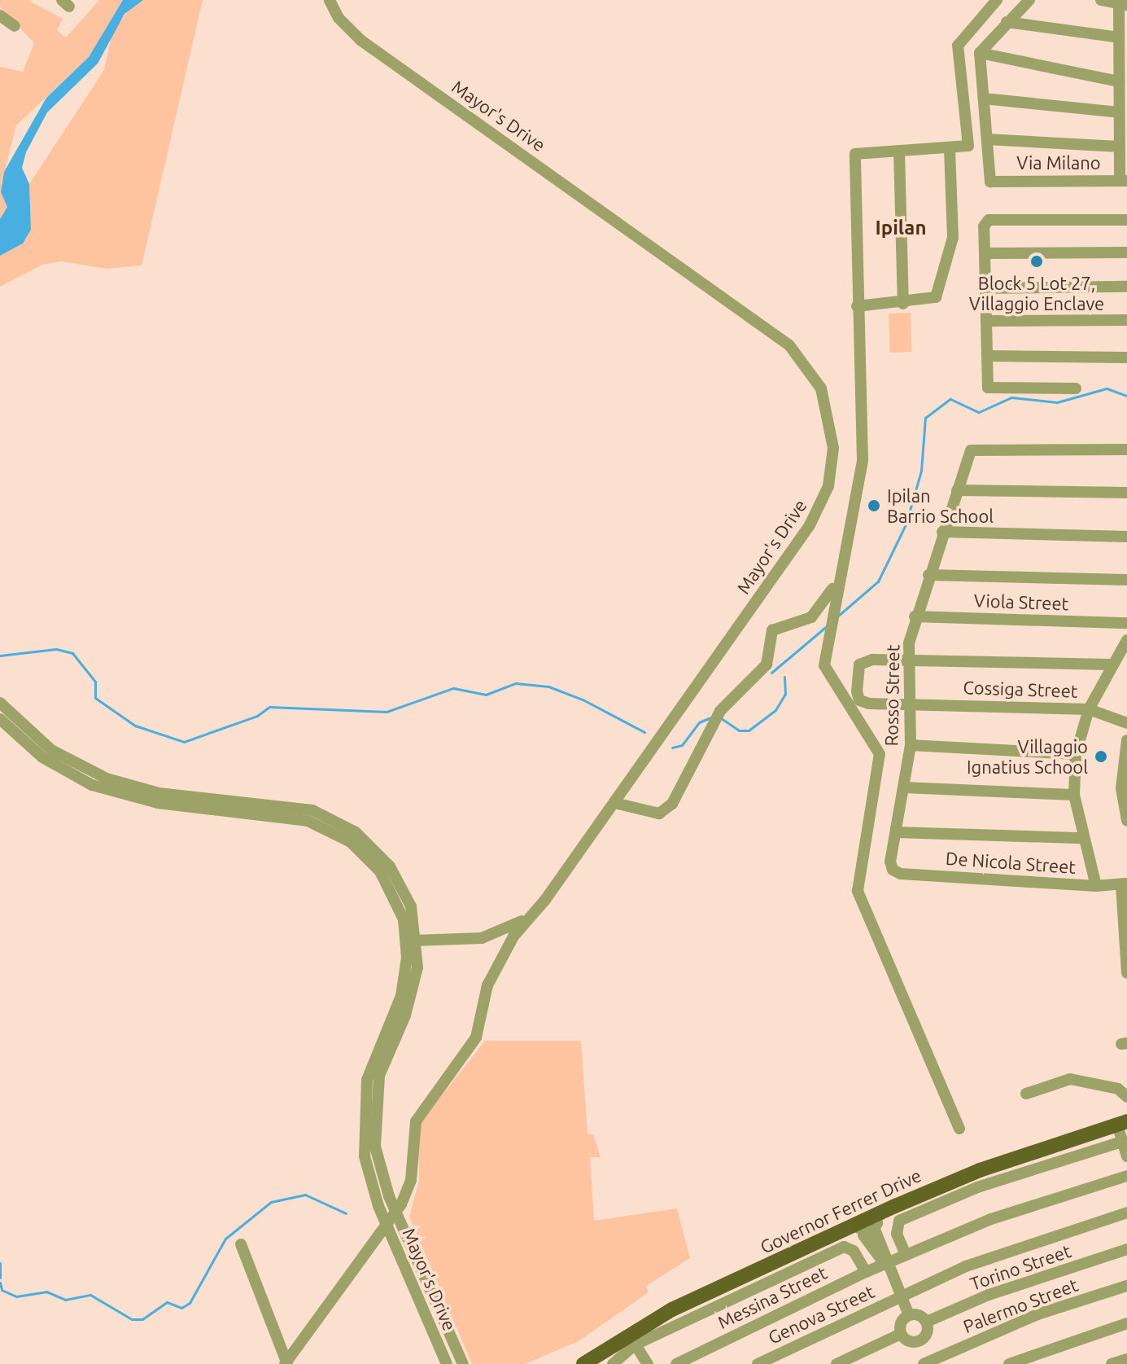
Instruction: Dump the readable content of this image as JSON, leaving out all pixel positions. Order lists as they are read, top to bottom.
{
  "streets": {
    "main road": ["Governor Ferrer Drive"],
    "street": [
      "Mayor's Drive",
      "Via Milano",
      "Viola Street",
      "Cossiga Street",
      "Rosso Street",
      "De Nicola Street",
      "Torino Street",
      "Messina Street",
      "Palermo Street",
      "Genova Street"
    ]
  },
  "crossings": [
    ["Viola Street", "Rosso Street"],
    ["Cossiga Street", "Rosso Street"],
    ["Rosso Street", "De Nicola Street"]
  ],
  "districts": ["Ipilan"],
  "places": ["Block 5 Lot 27, Villaggio Enclave", "Ipilan Barrio School", "Villaggio Ignatius School"]
}
